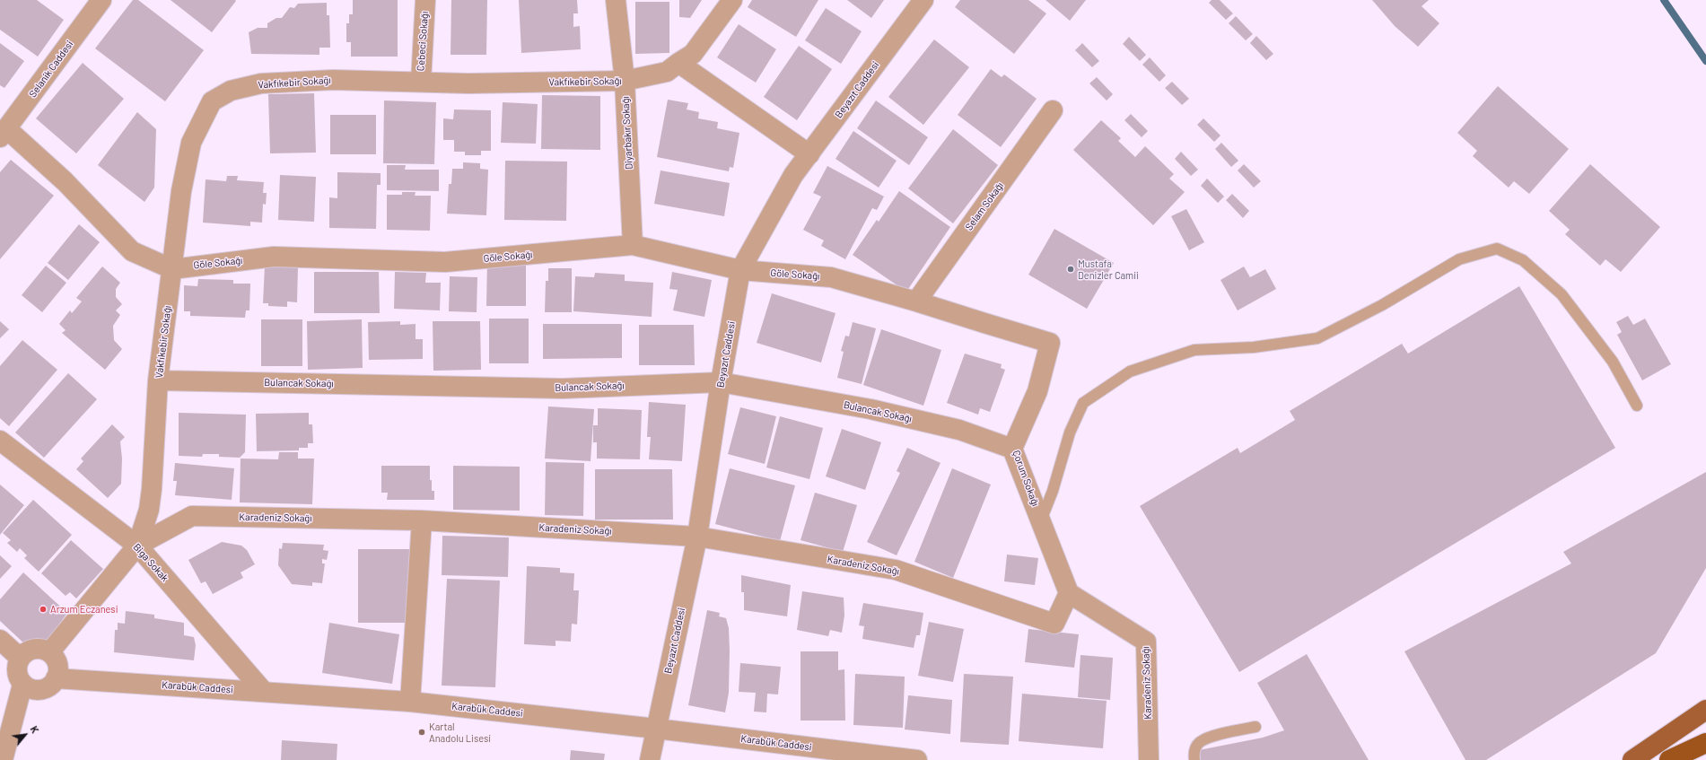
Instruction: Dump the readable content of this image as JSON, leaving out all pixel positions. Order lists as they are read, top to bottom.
{
  "streets": {
    "street": [
      "Cebeci Sokağı",
      "Selanik Caddesi",
      "Vakfıkebir Sokağı",
      "Beyazıt Caddesi",
      "Diyarbakır Sokağı",
      "Selam Sokağı",
      "Göle Sokağı",
      "Bulancak Sokağı",
      "Çorum Sokağı",
      "Karadeniz Sokağı",
      "Biga Sokak",
      "Karabük Caddesi"
    ]
  },
  "crossings": [
    ["Cebeci Sokağı", "Vakfıkebir Sokağı"],
    ["Vakfıkebir Sokağı", "Diyarbakır Sokağı"],
    ["Vakfıkebir Sokağı", "Göle Sokağı"],
    ["Vakfıkebir Sokağı", "Bulancak Sokağı"],
    ["Vakfıkebir Sokağı", "Karadeniz Sokağı"],
    ["Vakfıkebir Sokağı", "Biga Sokak"],
    ["Vakfıkebir Sokağı", "Karabük Caddesi"],
    ["Beyazıt Caddesi", "Göle Sokağı"],
    ["Beyazıt Caddesi", "Bulancak Sokağı"],
    ["Beyazıt Caddesi", "Karadeniz Sokağı"],
    ["Beyazıt Caddesi", "Karabük Caddesi"],
    ["Diyarbakır Sokağı", "Göle Sokağı"],
    ["Selam Sokağı", "Göle Sokağı"],
    ["Göle Sokağı", "Çorum Sokağı"],
    ["Bulancak Sokağı", "Çorum Sokağı"],
    ["Çorum Sokağı", "Karadeniz Sokağı"],
    ["Karadeniz Sokağı", "Biga Sokak"],
    ["Biga Sokak", "Karabük Caddesi"]
  ],
  "places": ["Mustafa Denizler Camii", "Arzum Eczanesi", "Kartal Anadolu Lisesi"],
  "north": "top right"
}
